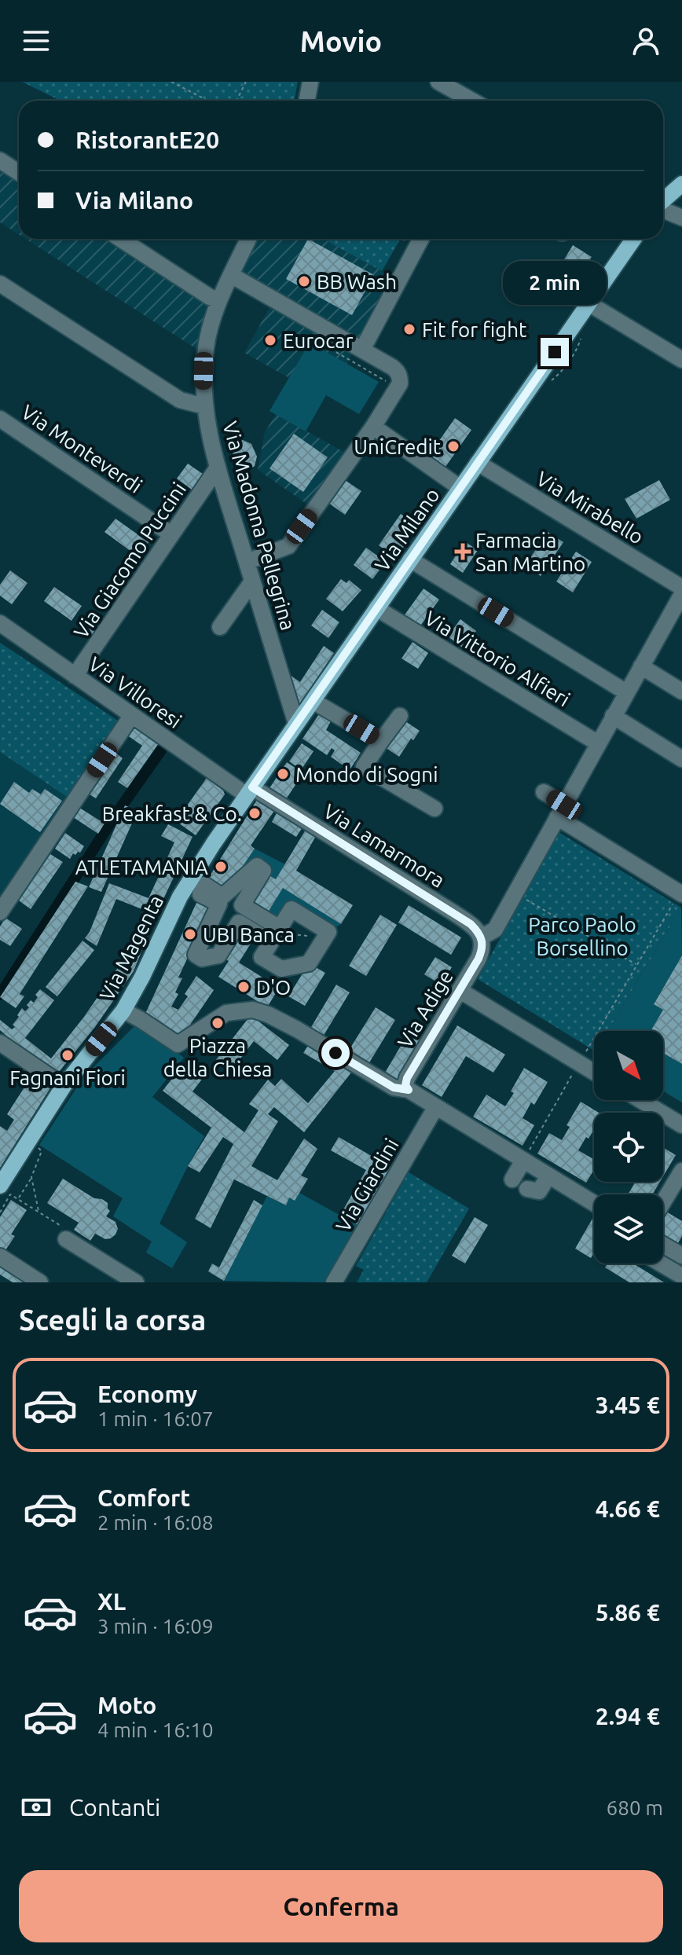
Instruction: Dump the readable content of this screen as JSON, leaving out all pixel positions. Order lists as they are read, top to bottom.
{
  "streets": {
    "main road": ["Via Milano", "Via Magenta"],
    "street": [
      "Via Monteverdi",
      "Via Mirabello",
      "Via Madonna Pellegrina",
      "Via Giacomo Puccini",
      "Via Vittorio Alfieri",
      "Via Villoresi",
      "Via Lamarmora",
      "Via Adige",
      "Via Giardini"
    ]
  },
  "crossings": [
    ["Via Monteverdi", "Via Giacomo Puccini"],
    ["Via Mirabello", "Via Milano"],
    ["Via Madonna Pellegrina", "Via Milano"],
    ["Via Madonna Pellegrina", "Via Giacomo Puccini"],
    ["Via Milano", "Via Vittorio Alfieri"],
    ["Via Milano", "Via Villoresi"],
    ["Via Milano", "Via Lamarmora"],
    ["Via Milano", "Via Magenta"],
    ["Via Giacomo Puccini", "Via Villoresi"],
    ["Via Vittorio Alfieri", "Via Adige"],
    ["Via Villoresi", "Via Lamarmora"],
    ["Via Villoresi", "Via Magenta"],
    ["Via Lamarmora", "Via Magenta"],
    ["Via Lamarmora", "Via Adige"]
  ],
  "parks": ["Parco Paolo Borsellino"],
  "places": {
    "other": [
      "BB Wash",
      "Fit for fight",
      "Eurocar",
      "UniCredit",
      "Mondo di Sogni",
      "Breakfast & Co.",
      "ATLETAMANIA",
      "UBI Banca",
      "D'O",
      "Piazza della Chiesa",
      "Fagnani Fiori"
    ],
    "health": ["Farmacia San Martino"]
  },
  "north": "bottom right",
  "page": {
    "header": "Movio",
    "banner": ["RistorantE20", "Via Milano"],
    "bubble": "2 min",
    "heading": "Scegli la corsa",
    "list": [
      {
        "name": "Economy",
        "note": "1 min · 16:07",
        "value": "3.45 €"
      },
      {
        "name": "Comfort",
        "note": "2 min · 16:08",
        "value": "4.66 €"
      },
      {
        "name": "XL",
        "note": "3 min · 16:09",
        "value": "5.86 €"
      },
      {
        "name": "Moto",
        "note": "4 min · 16:10",
        "value": "2.94 €"
      }
    ],
    "pay": ["Contanti", "680 m"],
    "buttons": "Conferma"
  }
}
